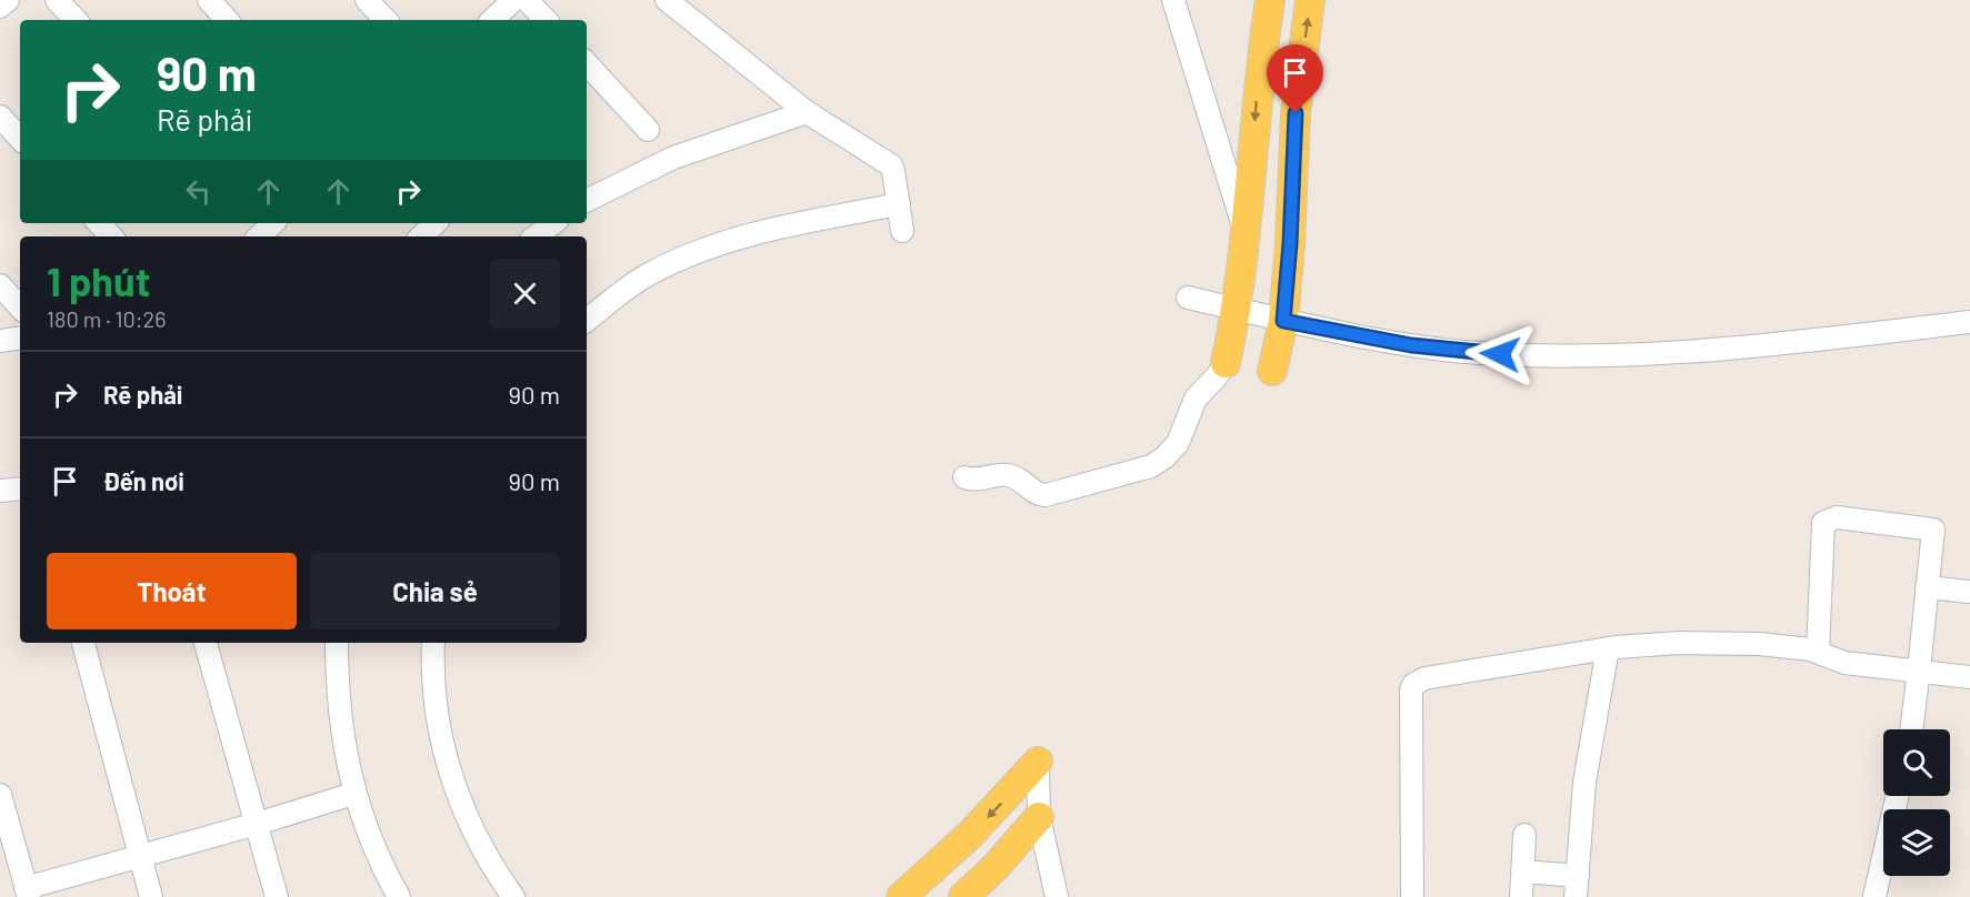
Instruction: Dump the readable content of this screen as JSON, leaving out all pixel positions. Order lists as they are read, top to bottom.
{
  "page": {
    "turn": ["90 m", "Rẽ phải"],
    "heading": ["1 phút", "180 m · 10:26"],
    "list": [
      {
        "name": "Rẽ phải",
        "value": "90 m"
      },
      {
        "name": "Đến nơi",
        "value": "90 m"
      }
    ],
    "buttons": ["Thoát", "Chia sẻ"]
  }
}
